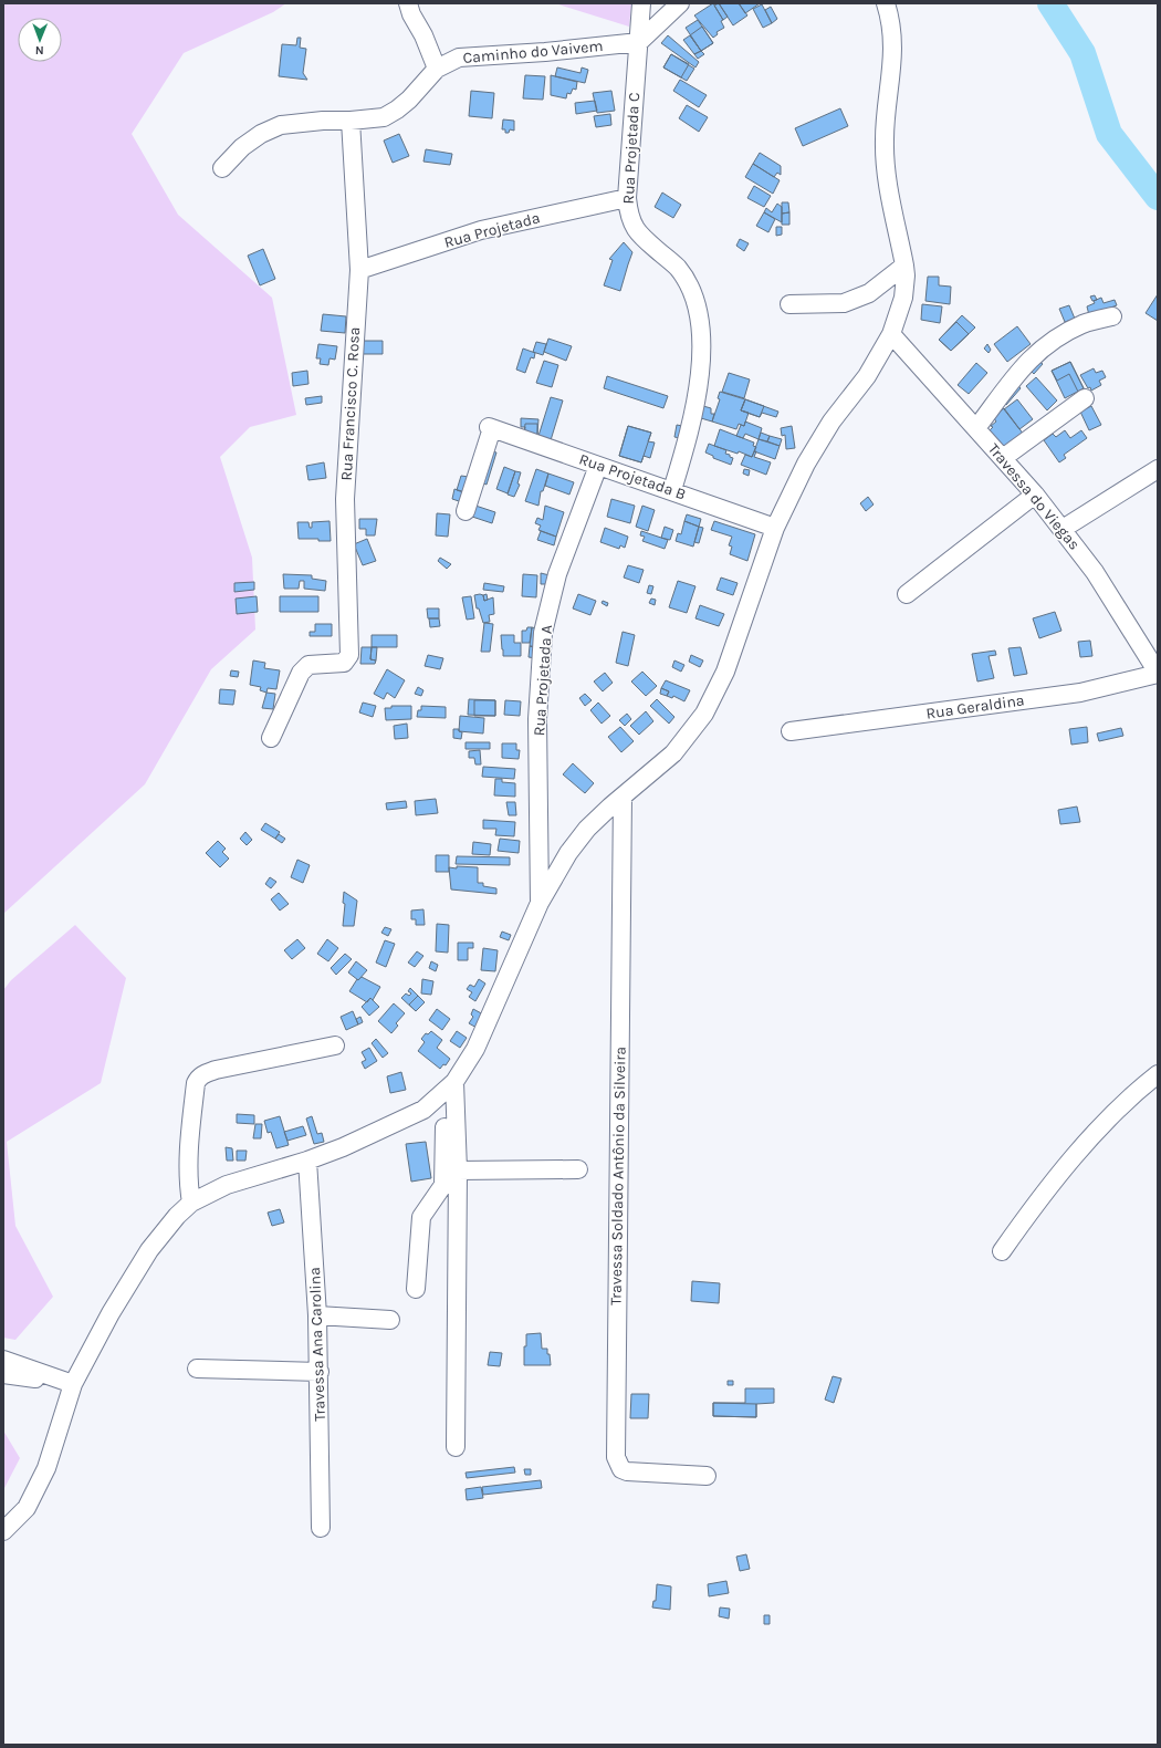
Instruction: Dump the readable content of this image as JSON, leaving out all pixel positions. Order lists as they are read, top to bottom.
{
  "streets": {
    "street": [
      "Caminho do Vaivem",
      "Rua Projetada C",
      "Rua Projetada",
      "Rua Francisco C. Rosa",
      "Rua Projetada B",
      "Travessa do Viegas",
      "Rua Projetada A",
      "Rua Geraldina",
      "Travessa Soldado Antônio da Silveira",
      "Travessa Ana Carolina"
    ]
  },
  "crossings": [
    ["Caminho do Vaivem", "Rua Projetada C"],
    ["Caminho do Vaivem", "Rua Francisco C. Rosa"],
    ["Rua Projetada C", "Rua Projetada"],
    ["Rua Projetada C", "Rua Projetada B"],
    ["Rua Projetada", "Rua Francisco C. Rosa"],
    ["Rua Projetada B", "Rua Projetada A"],
    ["Travessa do Viegas", "Rua Geraldina"]
  ],
  "north": "bottom"
}
